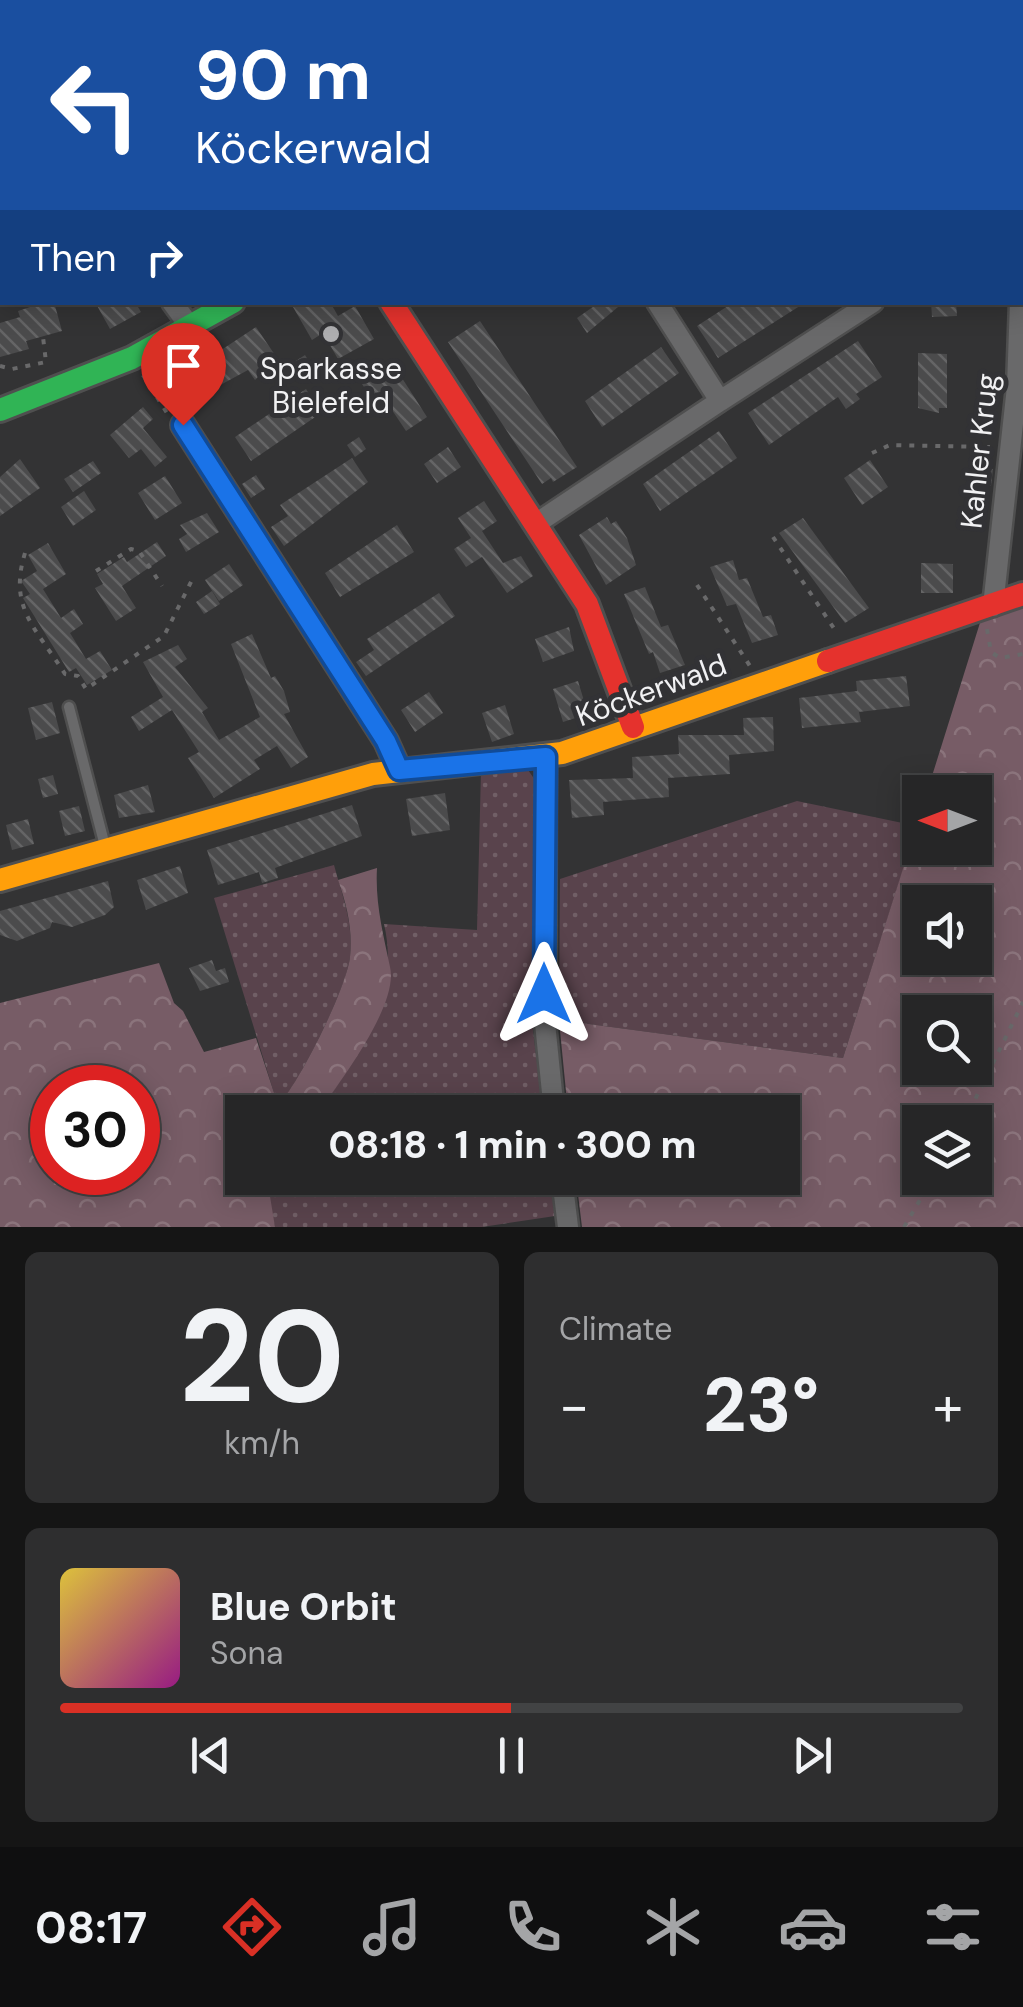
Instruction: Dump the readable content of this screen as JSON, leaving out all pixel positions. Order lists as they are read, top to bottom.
{
  "streets": {
    "street": ["Kahler Krug", "Köckerwald"]
  },
  "crossings": [
    ["Kahler Krug", "Köckerwald"]
  ],
  "places": ["Sparkasse Bielefeld"],
  "north": "left",
  "page": {
    "turn": ["90 m", "Köckerwald"],
    "then": "Then",
    "limit": "30",
    "trip": "08:18 · 1 min · 300 m",
    "tile": [
      ["20", "km/h"],
      "Climate"
    ],
    "heat": ["−", "23°", "+"],
    "song": ["Blue Orbit", "Sona"],
    "tabs": "08:17"
  }
}
